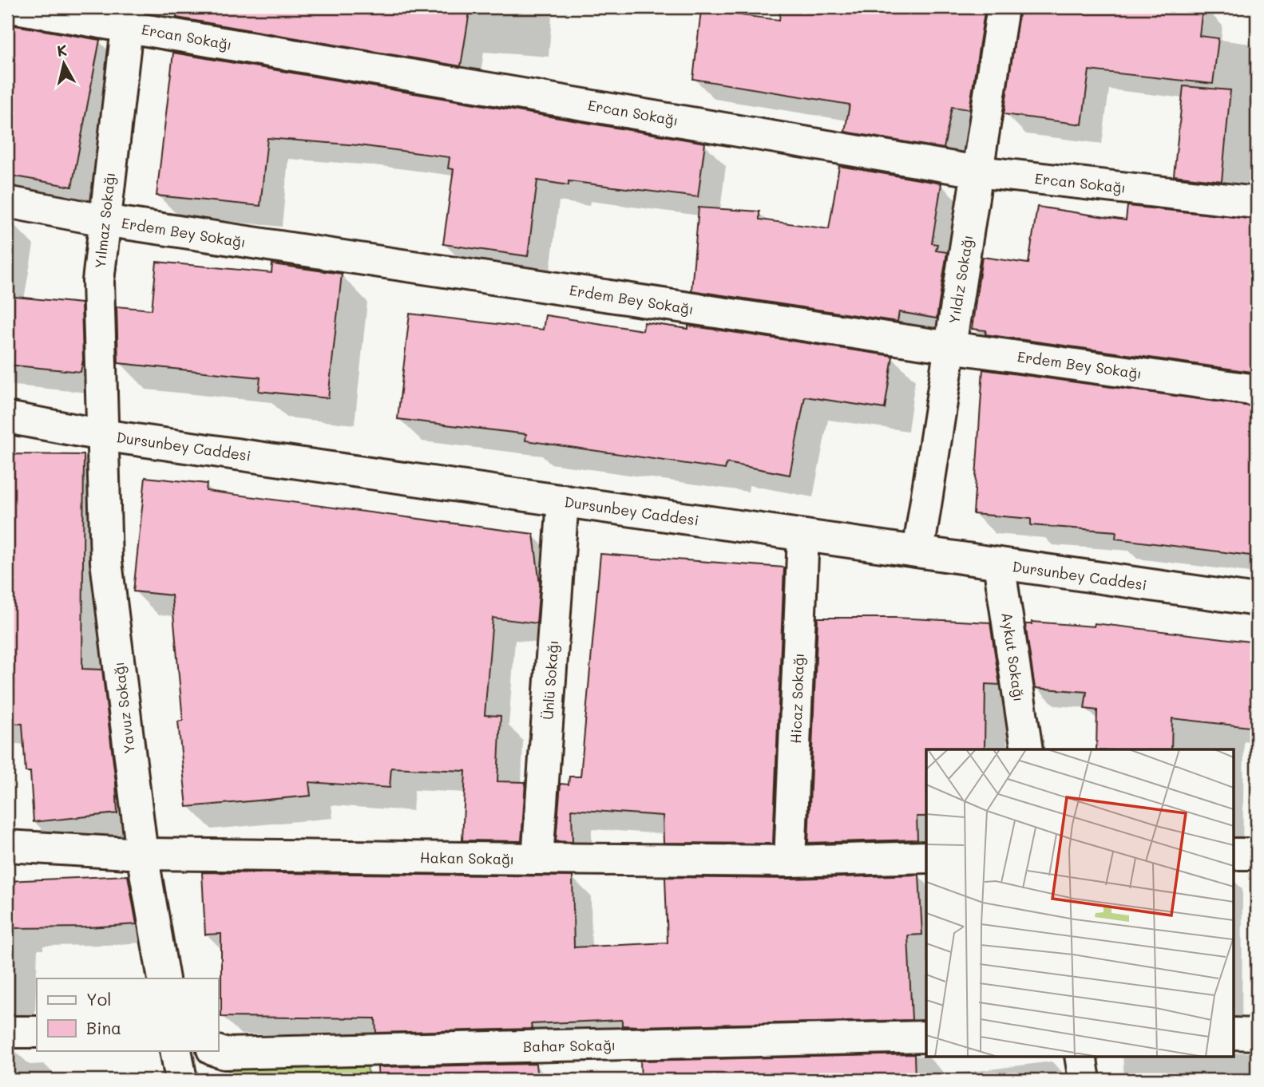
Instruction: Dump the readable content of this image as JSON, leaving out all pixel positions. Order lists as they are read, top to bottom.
{
  "streets": {
    "street": [
      "Ercan Sokağı",
      "Yılmaz Sokağı",
      "Erdem Bey Sokağı",
      "Yıldız Sokağı",
      "Dursunbey Caddesi",
      "Aykut Sokağı",
      "Ünlü Sokağı",
      "Hicaz Sokağı",
      "Yavuz Sokağı",
      "Hakan Sokağı",
      "Bahar Sokağı"
    ]
  },
  "crossings": [
    ["Ercan Sokağı", "Yılmaz Sokağı"],
    ["Ercan Sokağı", "Yıldız Sokağı"],
    ["Yılmaz Sokağı", "Erdem Bey Sokağı"],
    ["Yılmaz Sokağı", "Dursunbey Caddesi"],
    ["Yılmaz Sokağı", "Yavuz Sokağı"],
    ["Erdem Bey Sokağı", "Yıldız Sokağı"],
    ["Yıldız Sokağı", "Dursunbey Caddesi"],
    ["Dursunbey Caddesi", "Aykut Sokağı"],
    ["Dursunbey Caddesi", "Ünlü Sokağı"],
    ["Dursunbey Caddesi", "Hicaz Sokağı"],
    ["Dursunbey Caddesi", "Yavuz Sokağı"],
    ["Ünlü Sokağı", "Hakan Sokağı"],
    ["Hicaz Sokağı", "Hakan Sokağı"],
    ["Yavuz Sokağı", "Hakan Sokağı"]
  ],
  "legend": ["Yol", "Bina"],
  "north": "top"
}
